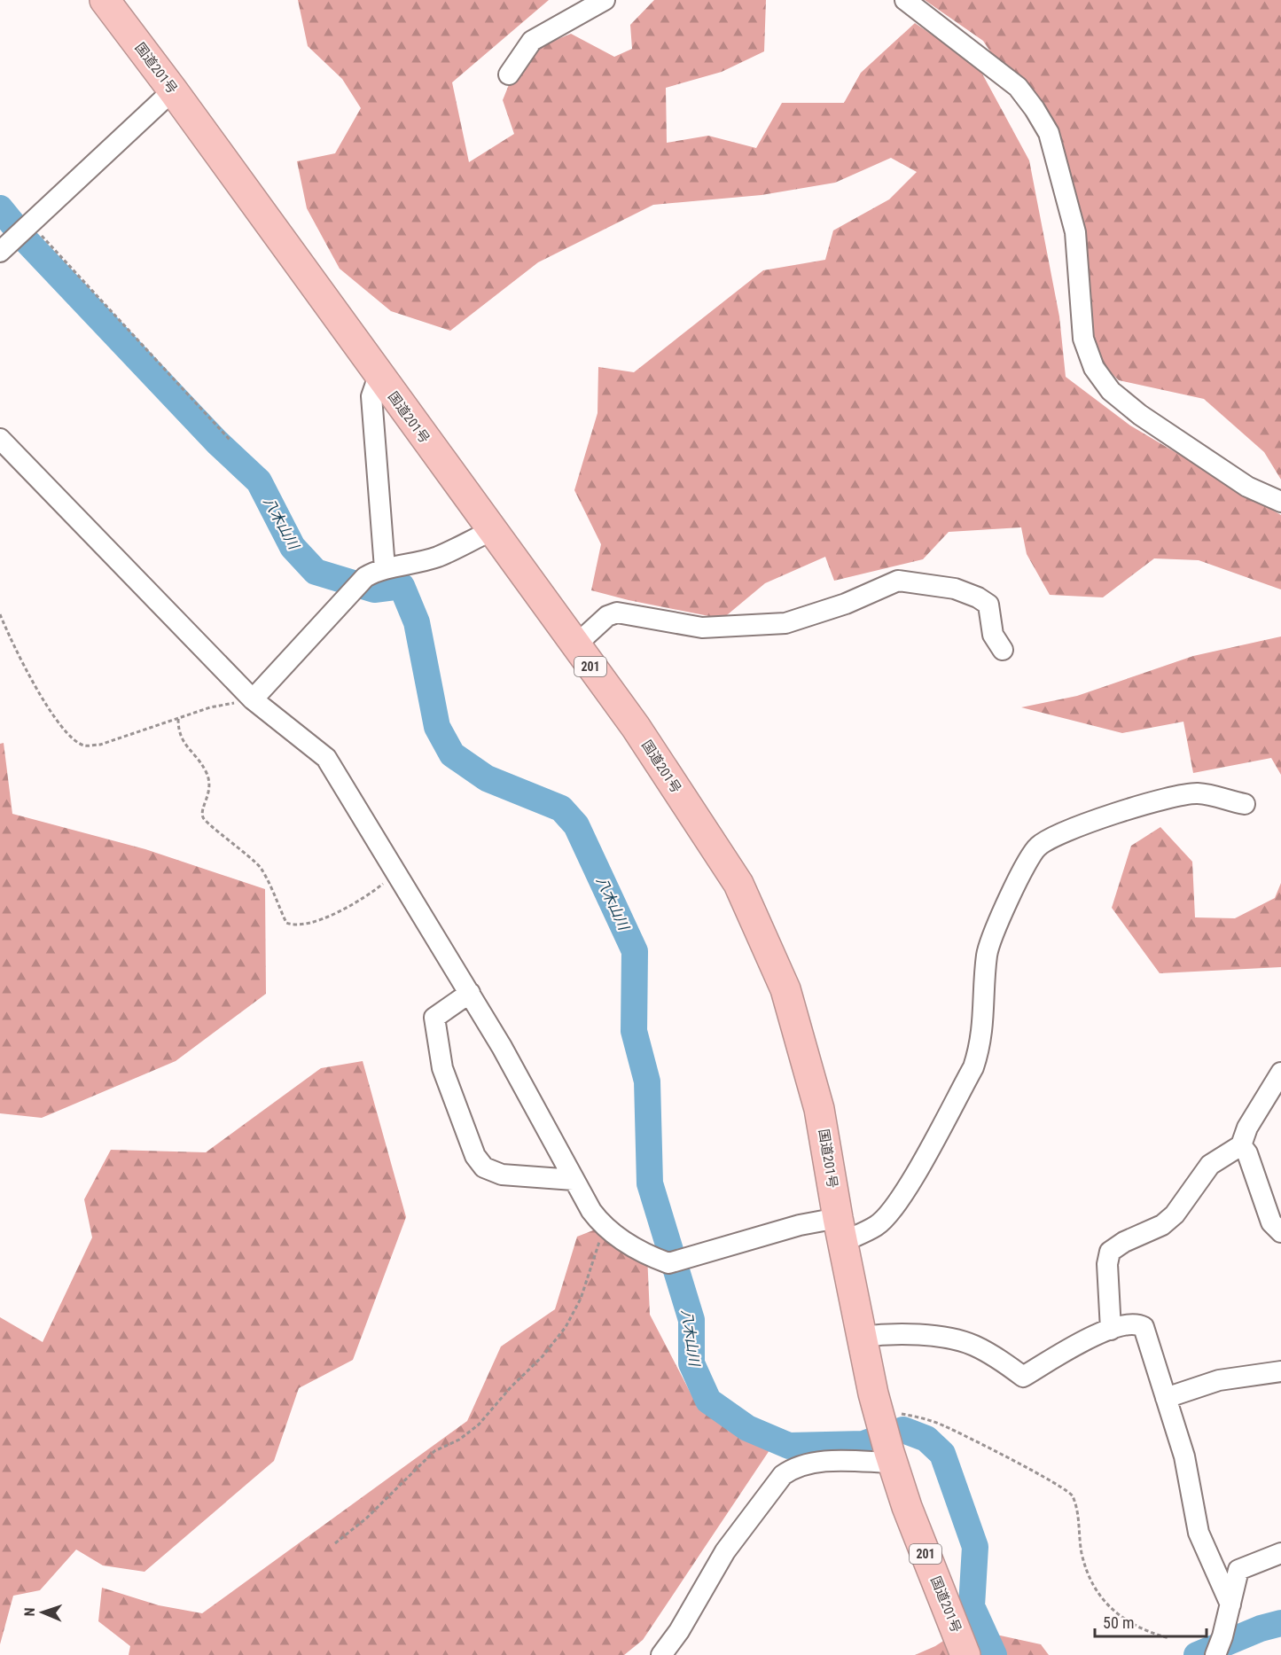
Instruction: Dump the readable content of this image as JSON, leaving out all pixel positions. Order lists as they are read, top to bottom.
{
  "streets": {
    "highway": ["国道201号", "201"]
  },
  "water": ["八木山川"],
  "scale_bar": "50 m",
  "north": "left"
}
